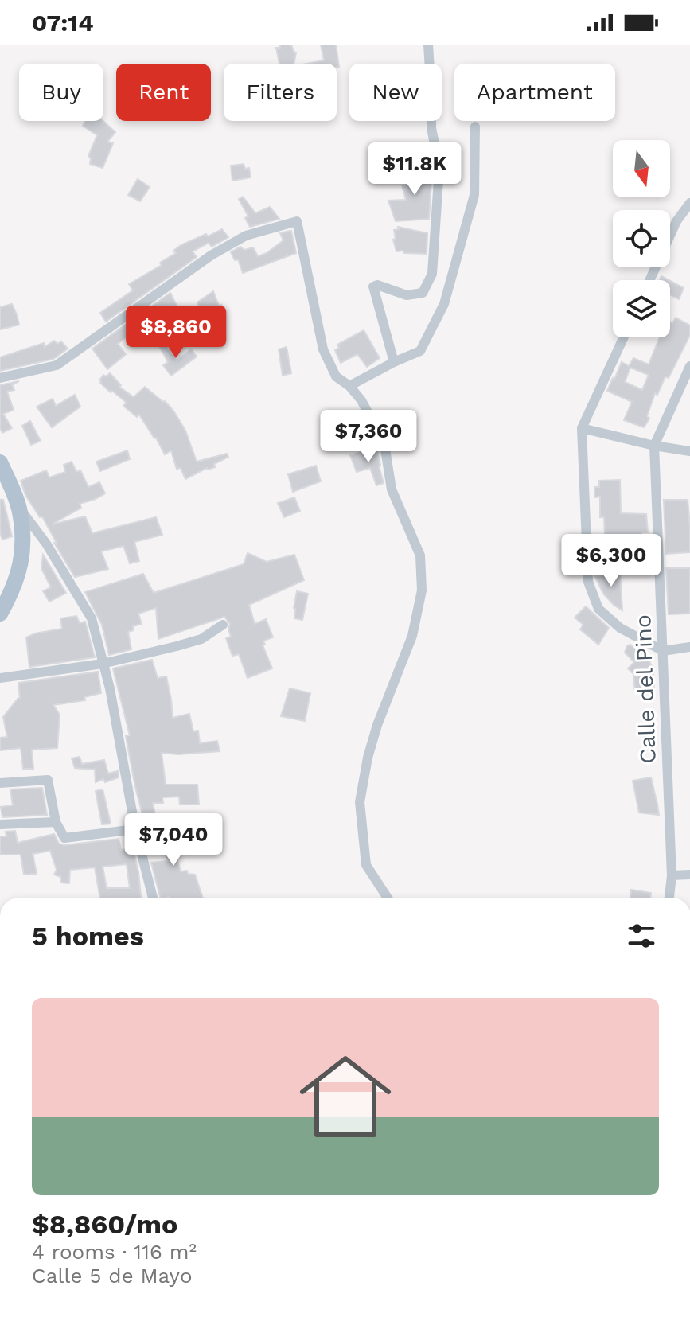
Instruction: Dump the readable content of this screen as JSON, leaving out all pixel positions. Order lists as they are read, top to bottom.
{
  "streets": {
    "street": ["Calle del Pino"]
  },
  "north": "bottom",
  "page": {
    "status": "07:14",
    "chip": [
      "Buy",
      "Rent",
      "Filters",
      "New",
      "Apartment"
    ],
    "price": [
      "$11.8K",
      "$8,860",
      "$7,360",
      "$6,300",
      "$7,040"
    ],
    "heading": "5 homes",
    "list": [
      {
        "name": "$8,860/mo",
        "note": "4 rooms · 116 m² · Calle 5 de Mayo"
      }
    ]
  }
}
